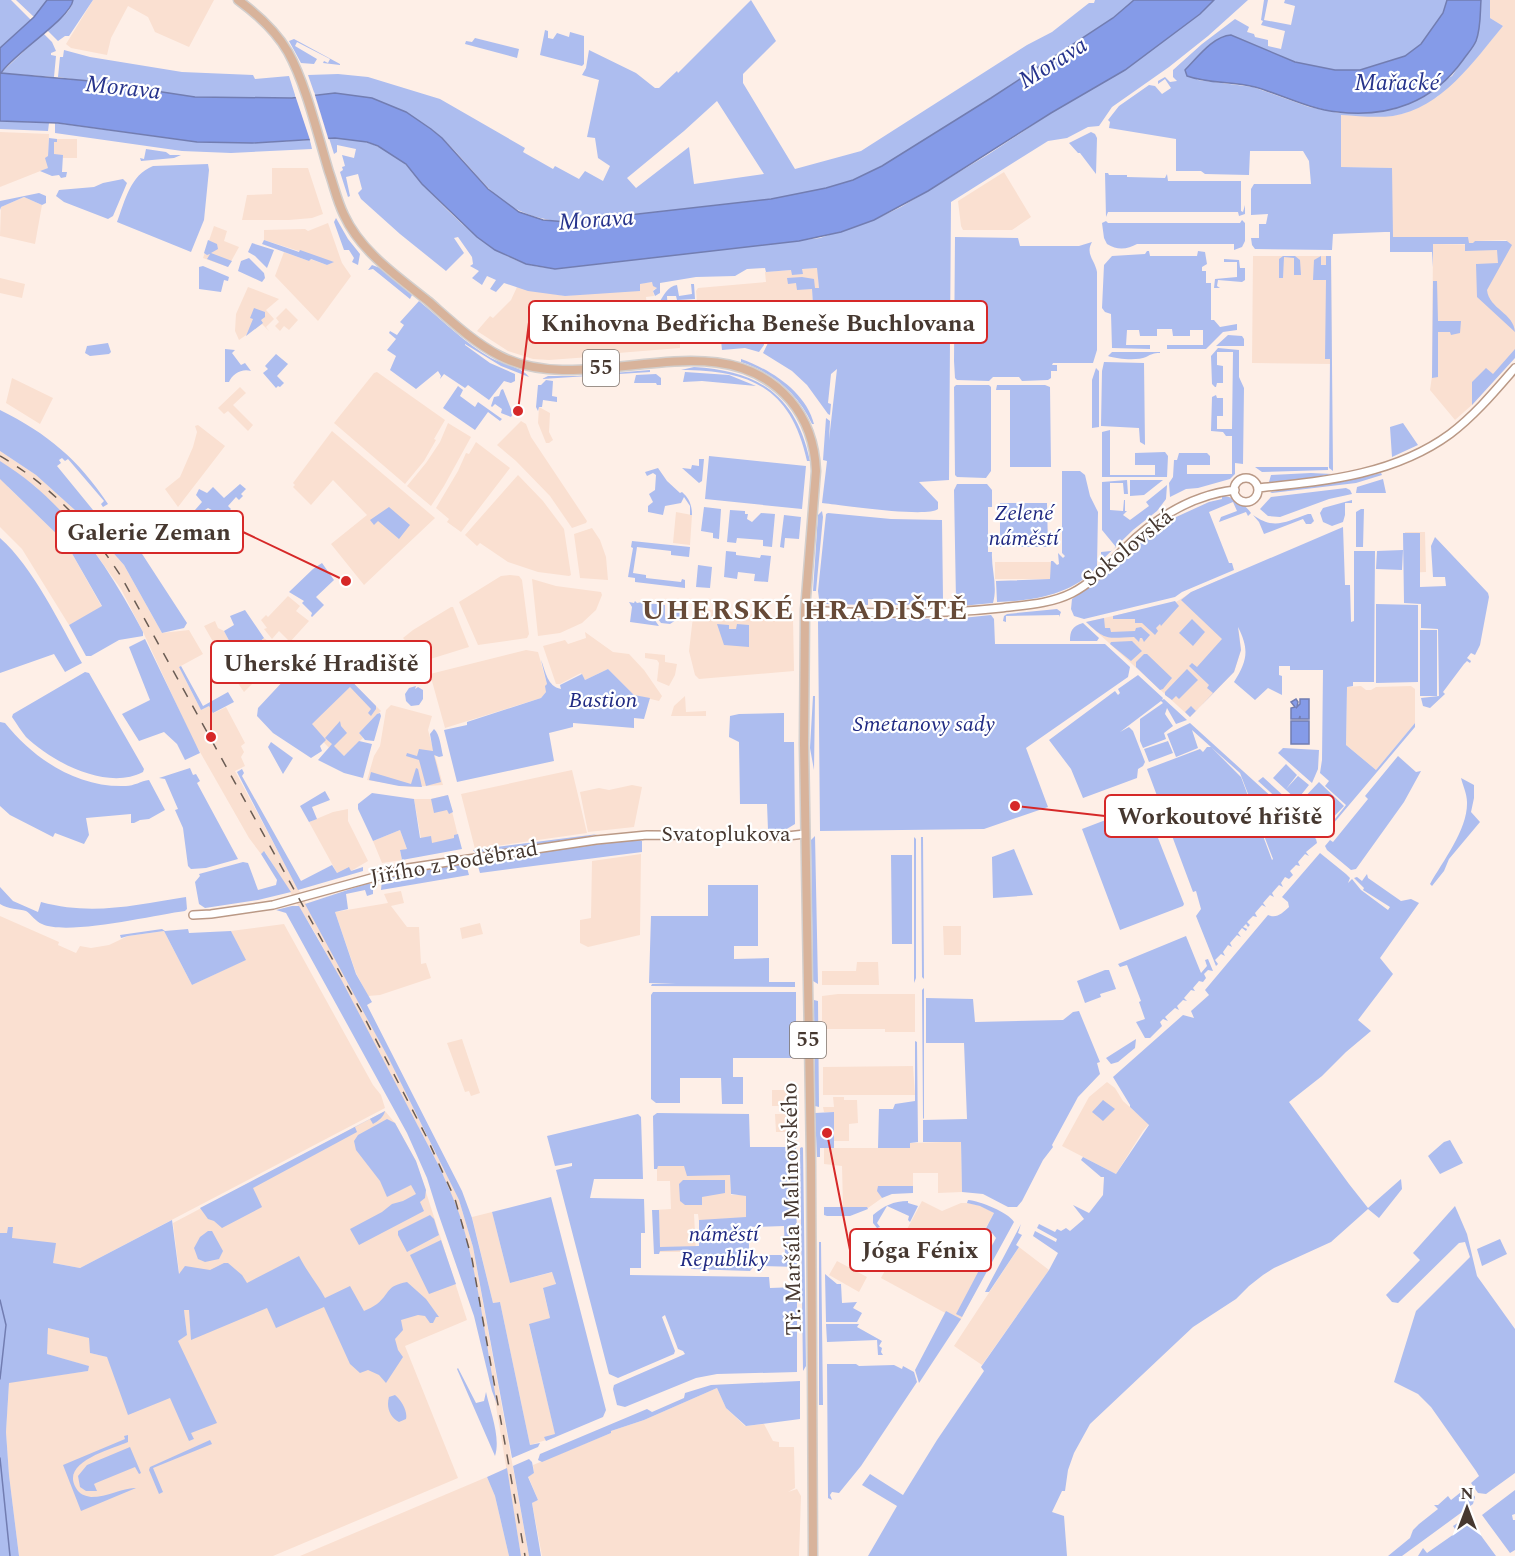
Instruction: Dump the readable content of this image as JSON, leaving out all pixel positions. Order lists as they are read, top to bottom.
{
  "streets": {
    "main road": [
      "55",
      "Sokolovská",
      "Svatoplukova",
      "Jiřího z Poděbrad",
      "Tř. Maršála Malinovského"
    ]
  },
  "crossings": [
    ["55", "Sokolovská"],
    ["55", "Tř. Maršála Malinovského"],
    ["Sokolovská", "Tř. Maršála Malinovského"],
    ["Svatoplukova", "Jiřího z Poděbrad"],
    ["Svatoplukova", "Tř. Maršála Malinovského"]
  ],
  "districts": ["UHERSKÉ HRADIŠTĚ"],
  "water": ["Morava", "Mařacké"],
  "parks": [
    "Zelené náměstí",
    "Bastion",
    "Smetanovy sady",
    "náměstí Republiky"
  ],
  "places": [
    "Knihovna Bedřicha Beneše Buchlovana",
    "Galerie Zeman",
    "Uherské Hradiště",
    "Workoutové hřiště",
    "Jóga Fénix"
  ],
  "north": "top"
}
